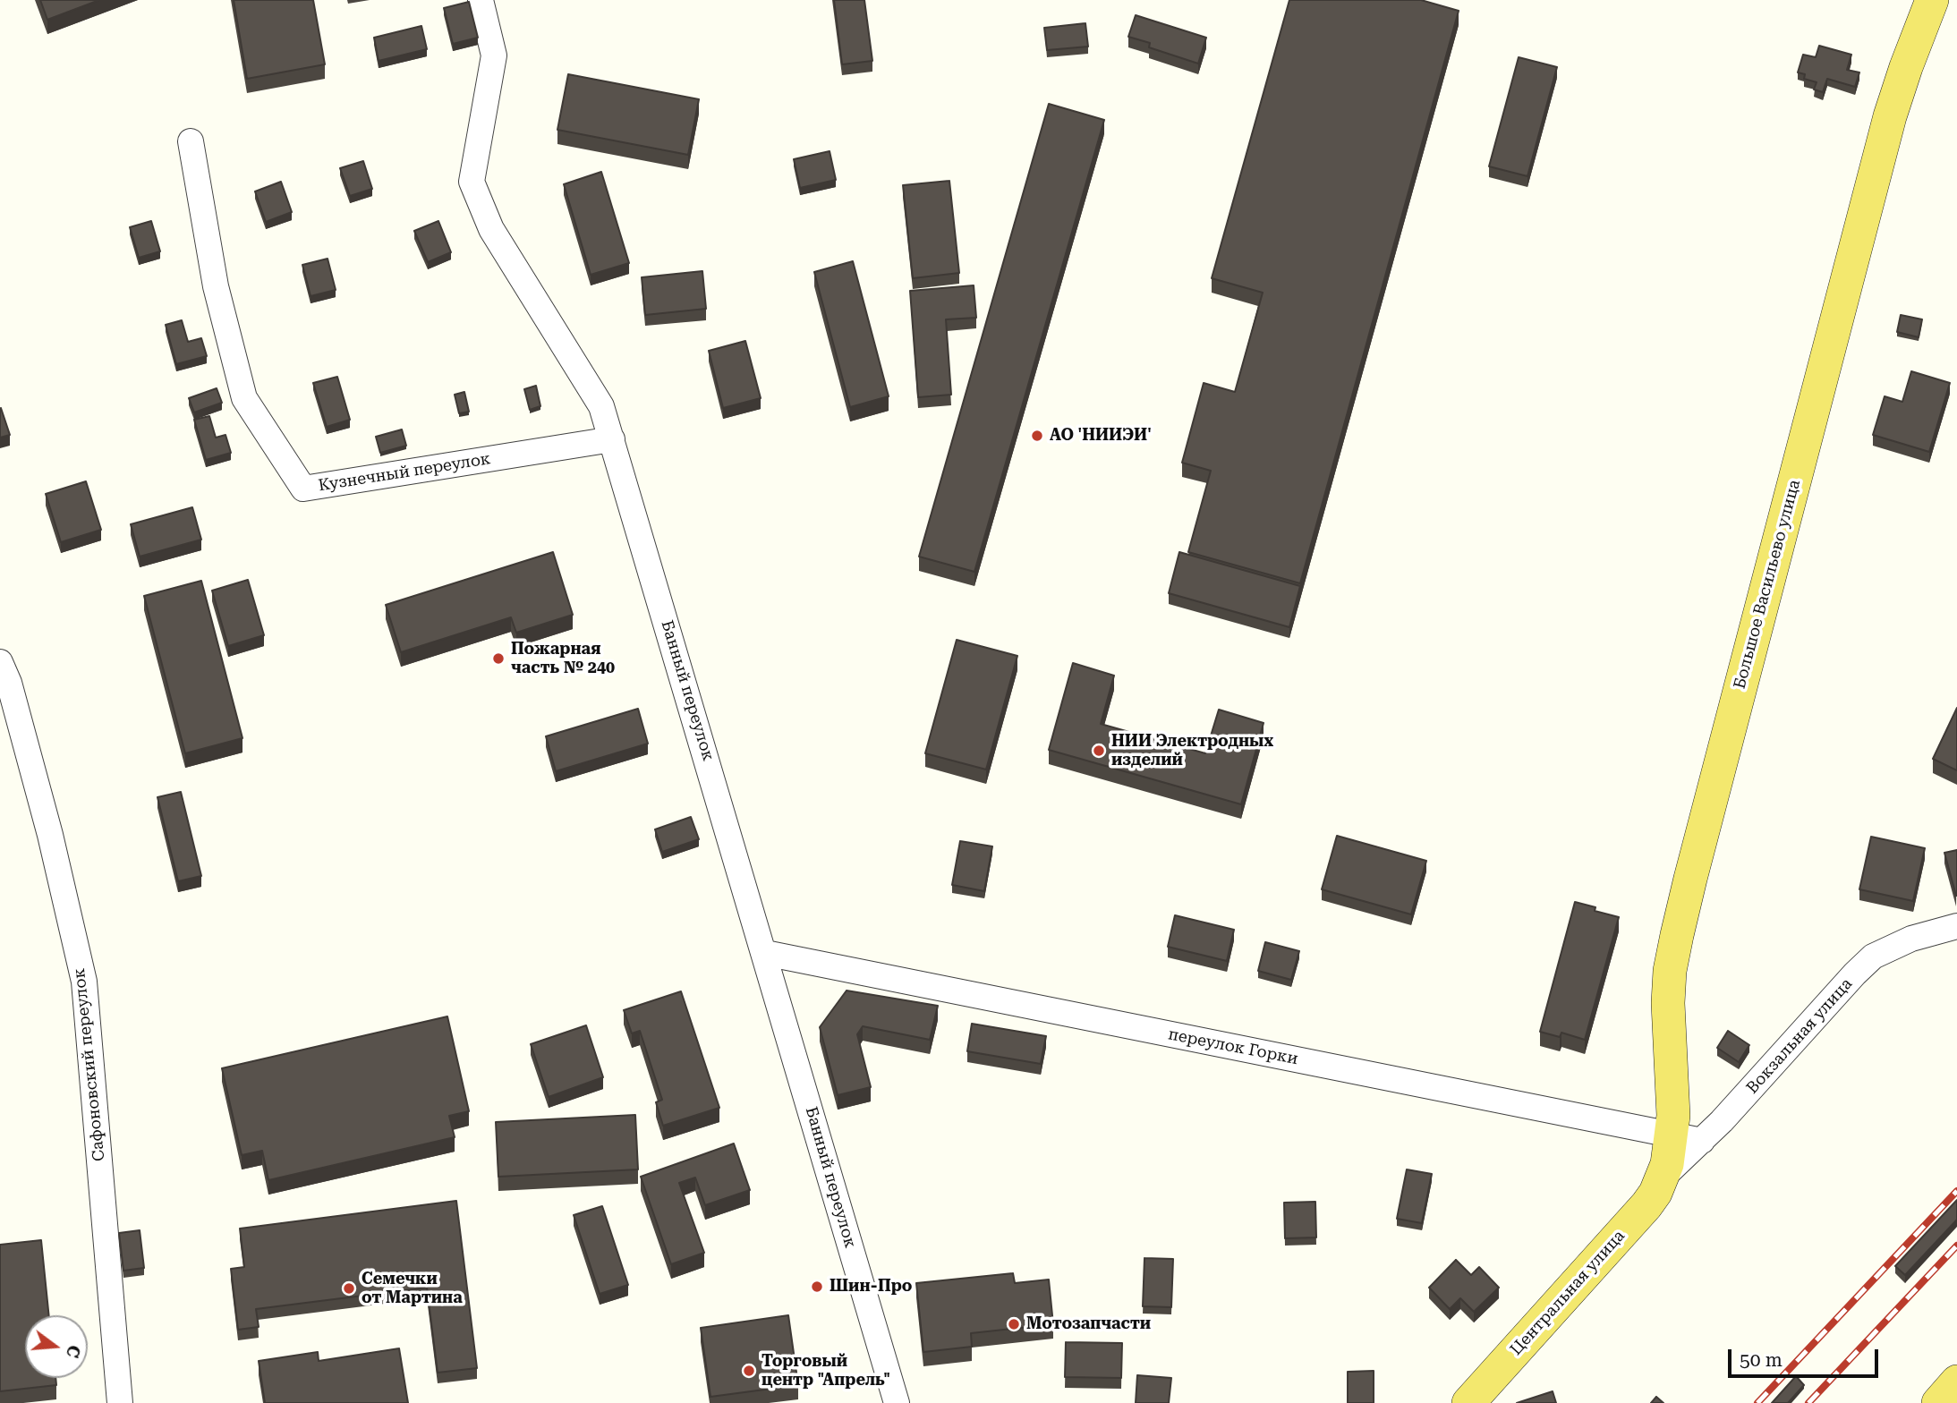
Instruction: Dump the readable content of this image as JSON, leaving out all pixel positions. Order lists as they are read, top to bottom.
{
  "streets": {
    "main road": ["Большое Васильево улица", "Центральная улица"],
    "street": [
      "Кузнечный переулок",
      "Банный переулок",
      "Вокзальная улица",
      "переулок Горки",
      "Сафоновский переулок"
    ]
  },
  "crossings": [
    ["Кузнечный переулок", "Банный переулок"],
    ["Большое Васильево улица", "Вокзальная улица"],
    ["Большое Васильево улица", "переулок Горки"],
    ["Большое Васильево улица", "Центральная улица"],
    ["Банный переулок", "переулок Горки"],
    ["Вокзальная улица", "переулок Горки"]
  ],
  "places": [
    "АО 'НИИЭИ'",
    "Пожарная часть № 240",
    "НИИ Электродных изделий",
    "Шин-Про",
    "Семечки от Мартина",
    "Мотозапчасти",
    "Торговый центр \"Апрель\""
  ],
  "scale_bar": "50 m",
  "north": "right"
}
